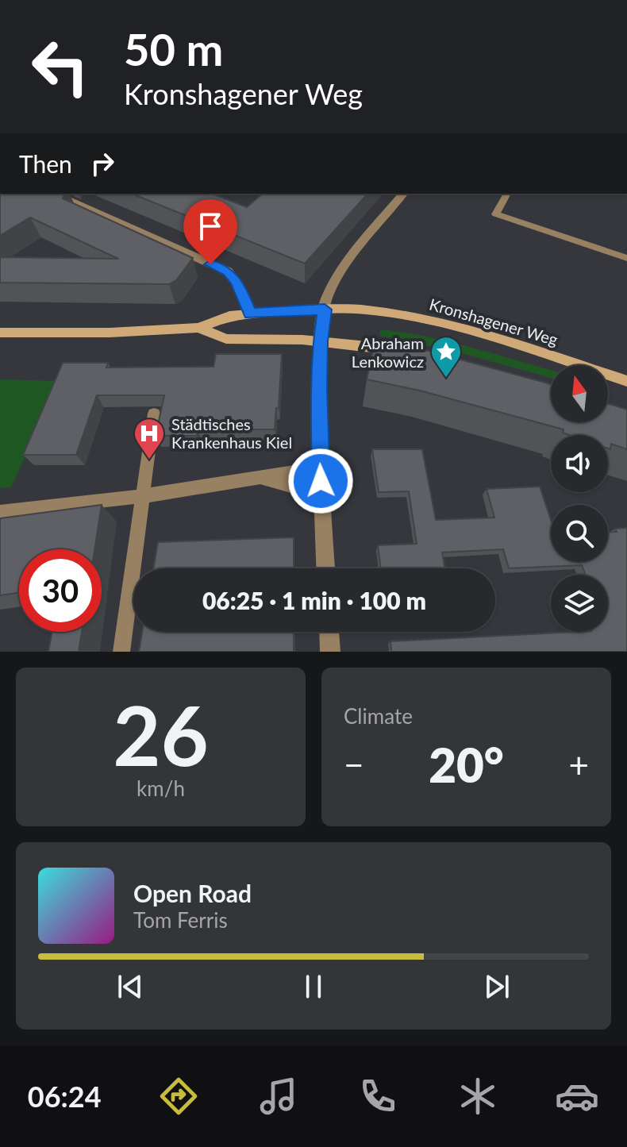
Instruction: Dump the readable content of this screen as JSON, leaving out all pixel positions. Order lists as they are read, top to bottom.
{
  "streets": {
    "main road": ["Kronshagener Weg"]
  },
  "places": {
    "place": ["Abraham Lenkowicz"],
    "hospital": ["Städtisches Krankenhaus Kiel"]
  },
  "north": "top",
  "page": {
    "turn": ["50 m", "Kronshagener Weg"],
    "then": "Then",
    "limit": "30",
    "trip": "06:25 · 1 min · 100 m",
    "tile": [
      ["26", "km/h"],
      "Climate"
    ],
    "heat": ["−", "20°", "+"],
    "song": ["Open Road", "Tom Ferris"],
    "tabs": "06:24"
  }
}
